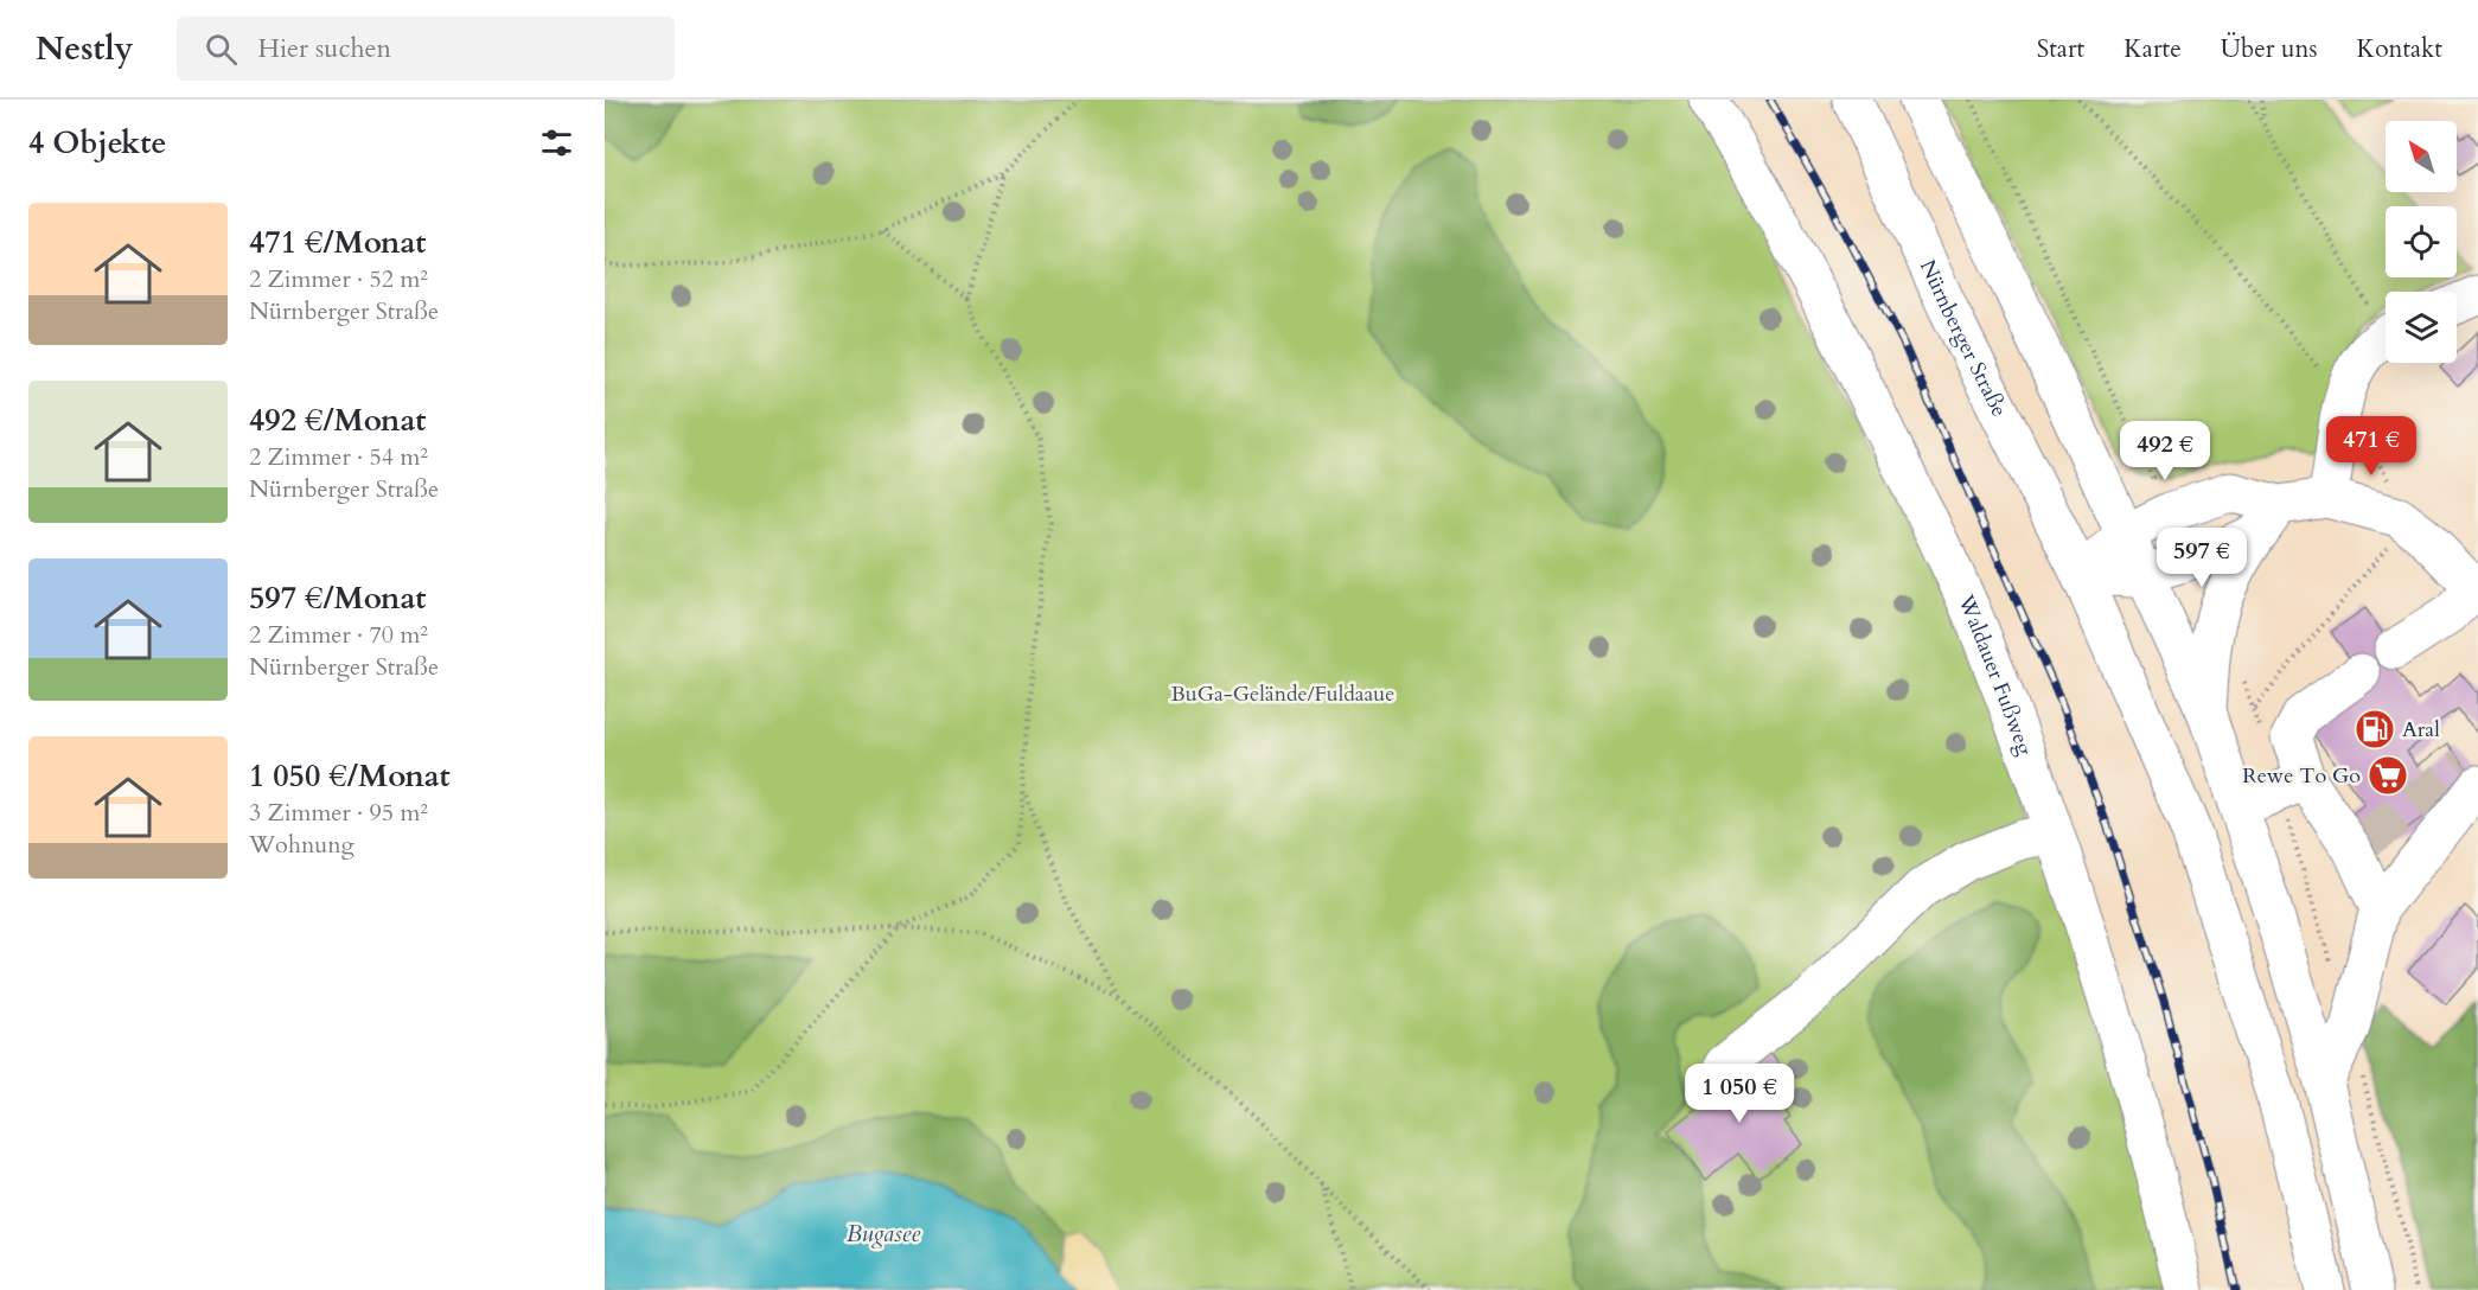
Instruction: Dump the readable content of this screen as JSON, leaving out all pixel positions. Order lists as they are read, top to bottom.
{
  "streets": {
    "main road": ["Nürnberger Straße", "Waldauer Fußweg"]
  },
  "water": ["Bugasee"],
  "parks": ["BuGa-Gelände/Fuldaaue"],
  "places": {
    "fuel station": ["Aral"],
    "supermarket": ["Rewe To Go"]
  },
  "north": "top left",
  "page": {
    "header": "Nestly",
    "search": "Hier suchen",
    "nav": [
      "Start",
      "Karte",
      "Über uns",
      "Kontakt"
    ],
    "heading": "4 Objekte",
    "list": [
      {
        "name": "471 €/Monat",
        "note": "2 Zimmer · 52 m² · Nürnberger Straße"
      },
      {
        "name": "492 €/Monat",
        "note": "2 Zimmer · 54 m² · Nürnberger Straße"
      },
      {
        "name": "597 €/Monat",
        "note": "2 Zimmer · 70 m² · Nürnberger Straße"
      },
      {
        "name": "1 050 €/Monat",
        "note": "3 Zimmer · 95 m² · Wohnung"
      }
    ],
    "price": [
      "471 €",
      "492 €",
      "597 €",
      "1 050 €"
    ]
  }
}
